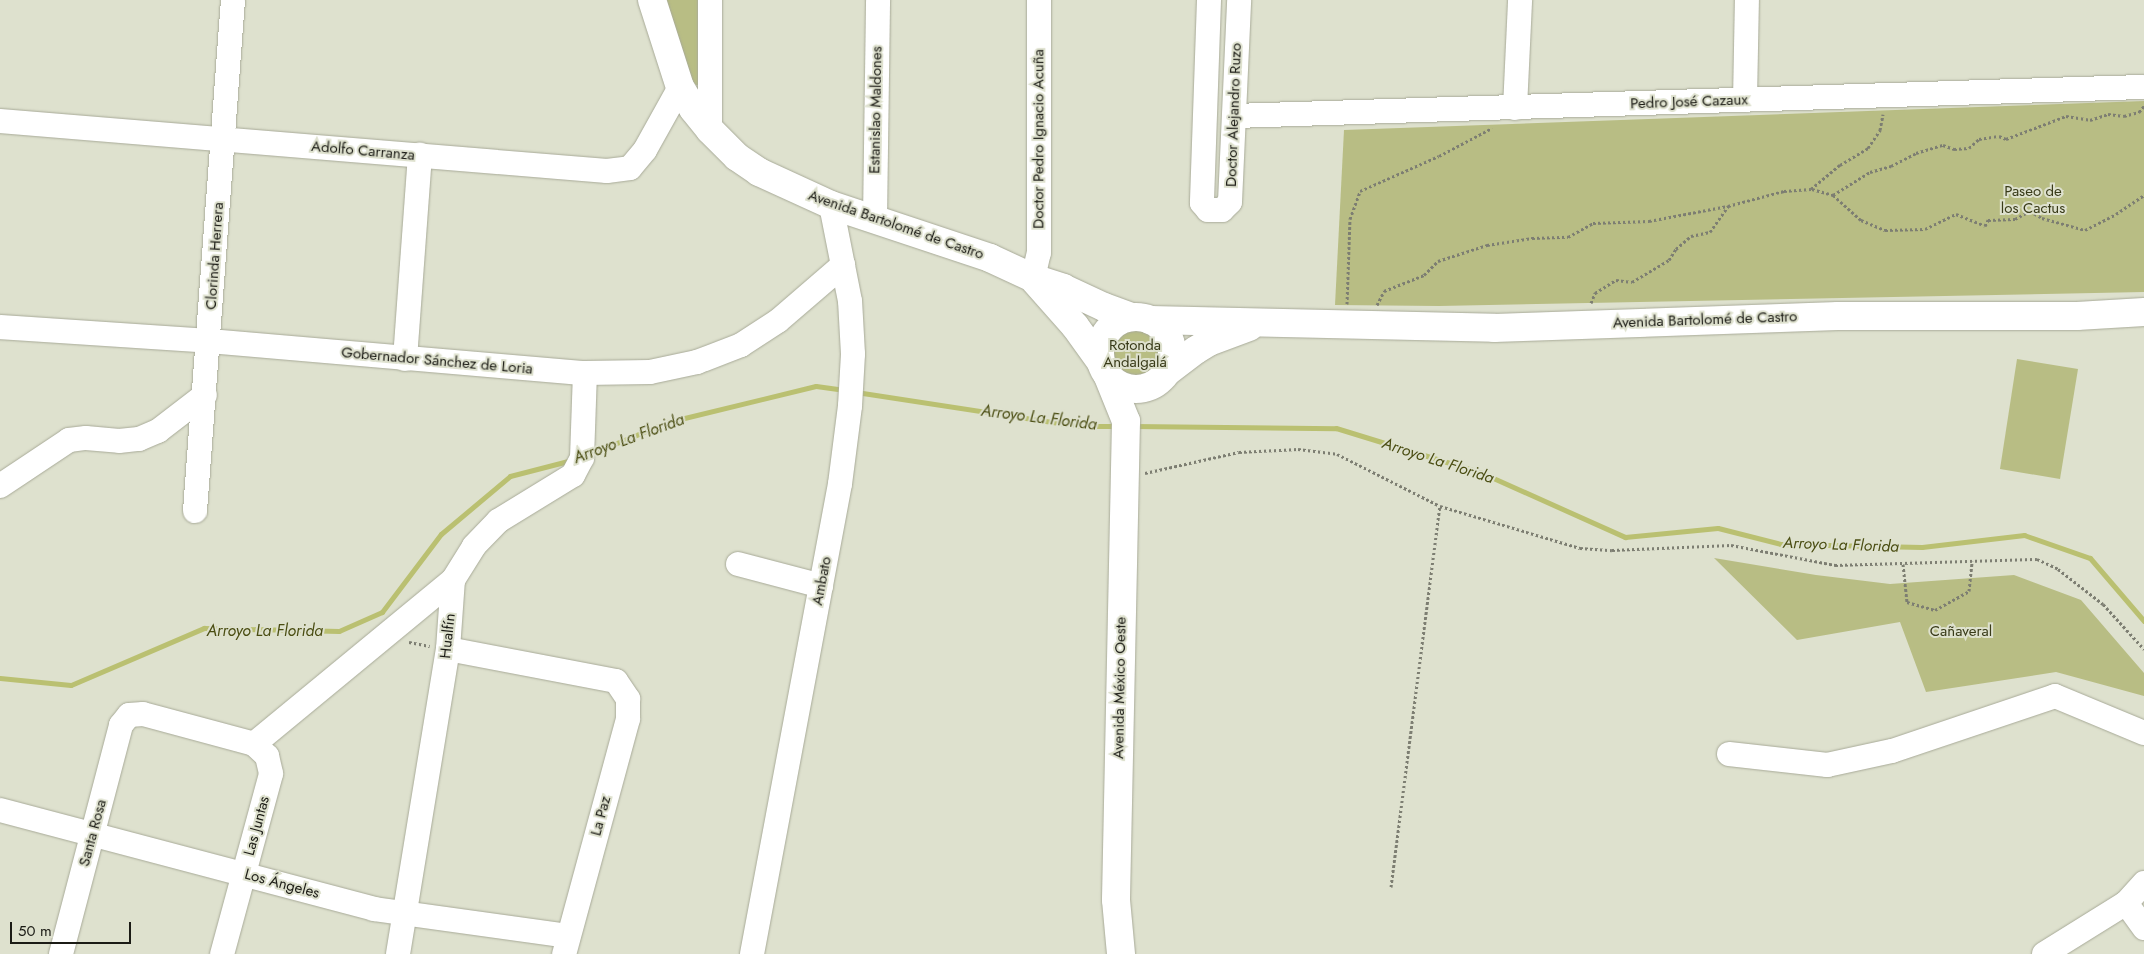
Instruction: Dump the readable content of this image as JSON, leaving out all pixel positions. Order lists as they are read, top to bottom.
{
  "streets": {
    "main road": ["Avenida Bartolomé de Castro", "Avenida México Oeste"],
    "street": [
      "Pedro José Cazaux",
      "Estanislao Maldones",
      "Doctor Alejandro Ruzo",
      "Doctor Pedro Ignacio Acuña",
      "Adolfo Carranza",
      "Clorinda Herrera",
      "Gobernador Sánchez de Loria",
      "Ambato",
      "Hualfín",
      "La Paz",
      "Las Juntas",
      "Santa Rosa",
      "Los Ángeles"
    ]
  },
  "crossings": [
    ["Pedro José Cazaux", "Doctor Alejandro Ruzo"],
    ["Estanislao Maldones", "Avenida Bartolomé de Castro"],
    ["Doctor Pedro Ignacio Acuña", "Avenida Bartolomé de Castro"],
    ["Adolfo Carranza", "Avenida Bartolomé de Castro"],
    ["Adolfo Carranza", "Clorinda Herrera"],
    ["Avenida Bartolomé de Castro", "Ambato"],
    ["Avenida Bartolomé de Castro", "Avenida México Oeste"],
    ["Clorinda Herrera", "Gobernador Sánchez de Loria"],
    ["Gobernador Sánchez de Loria", "Ambato"],
    ["Gobernador Sánchez de Loria", "Hualfín"],
    ["Hualfín", "La Paz"],
    ["Hualfín", "Los Ángeles"],
    ["La Paz", "Los Ángeles"],
    ["Las Juntas", "Santa Rosa"],
    ["Las Juntas", "Los Ángeles"],
    ["Santa Rosa", "Los Ángeles"]
  ],
  "water": ["Arroyo La Florida"],
  "parks": ["Paseo de los Cactus", "Rotonda Andalgalá", "Cañaveral"],
  "scale_bar": "50 m"
}
